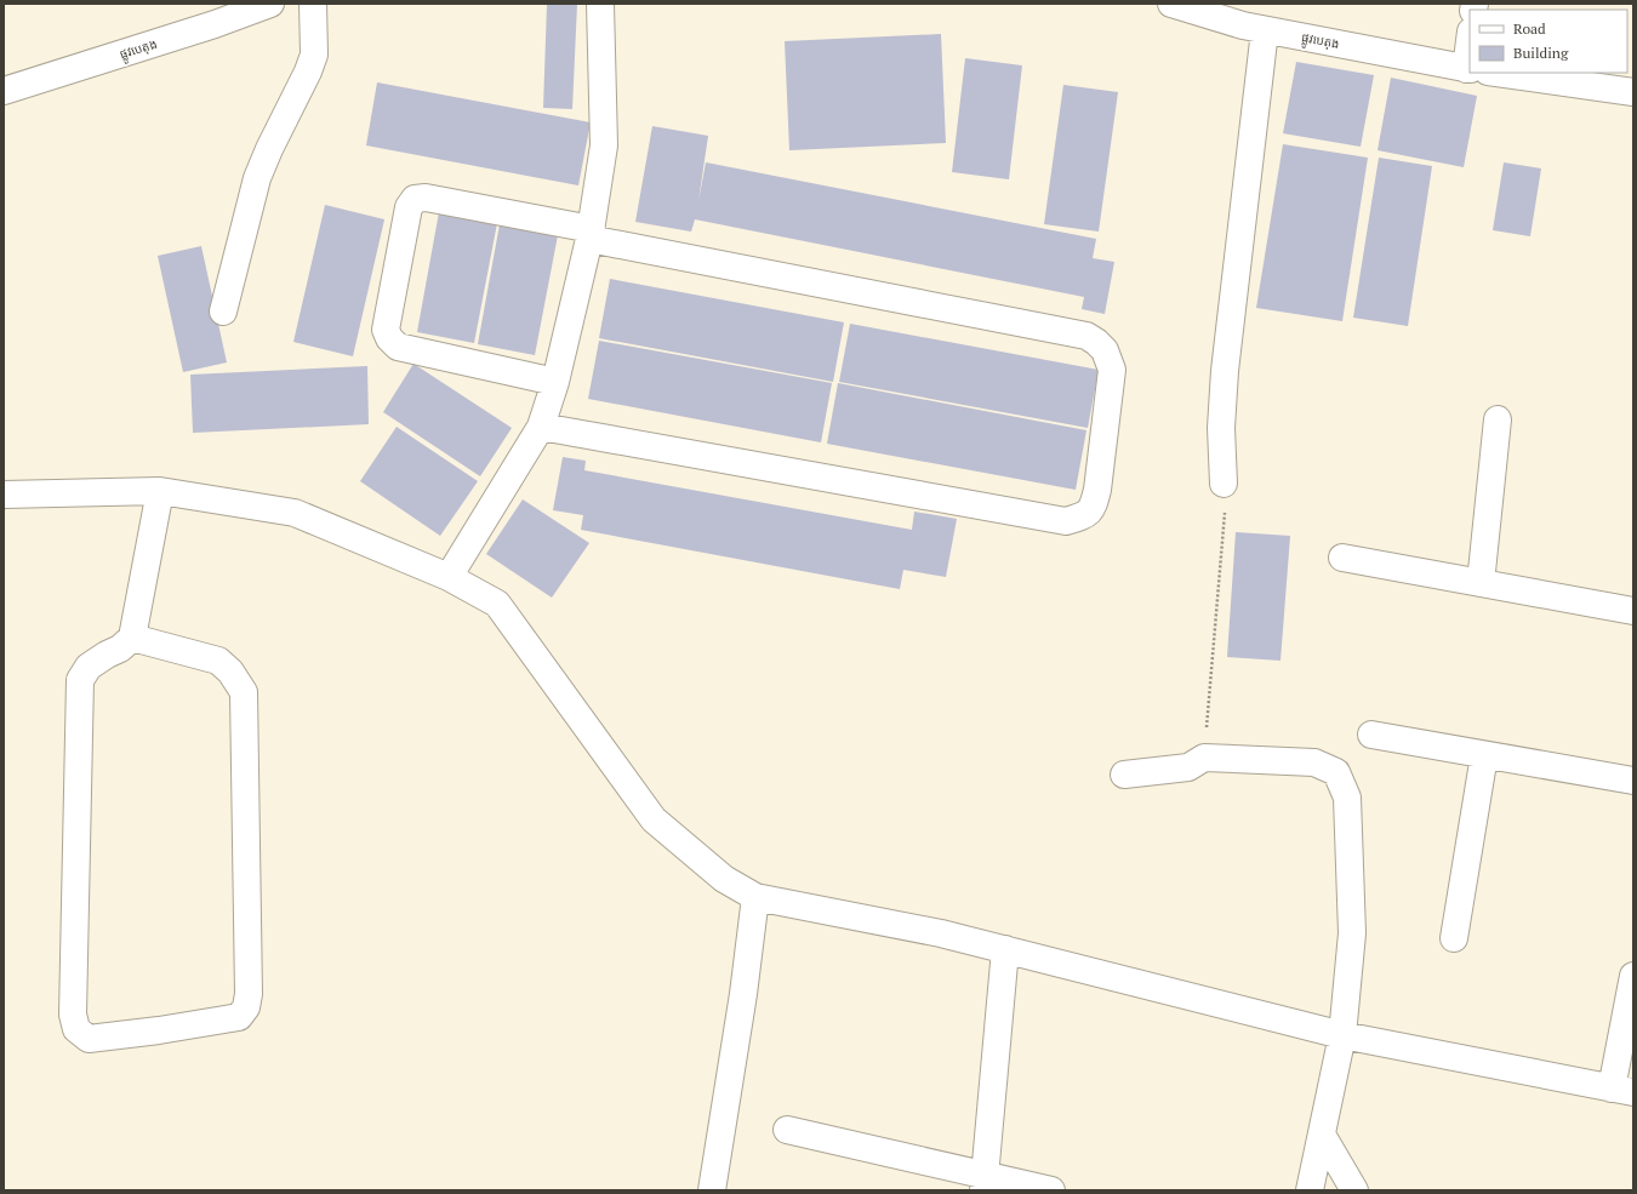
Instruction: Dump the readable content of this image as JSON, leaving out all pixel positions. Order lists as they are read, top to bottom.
{
  "streets": {
    "street": ["ផ្លូវបេតុង"]
  },
  "legend": ["Road", "Building"]
}
